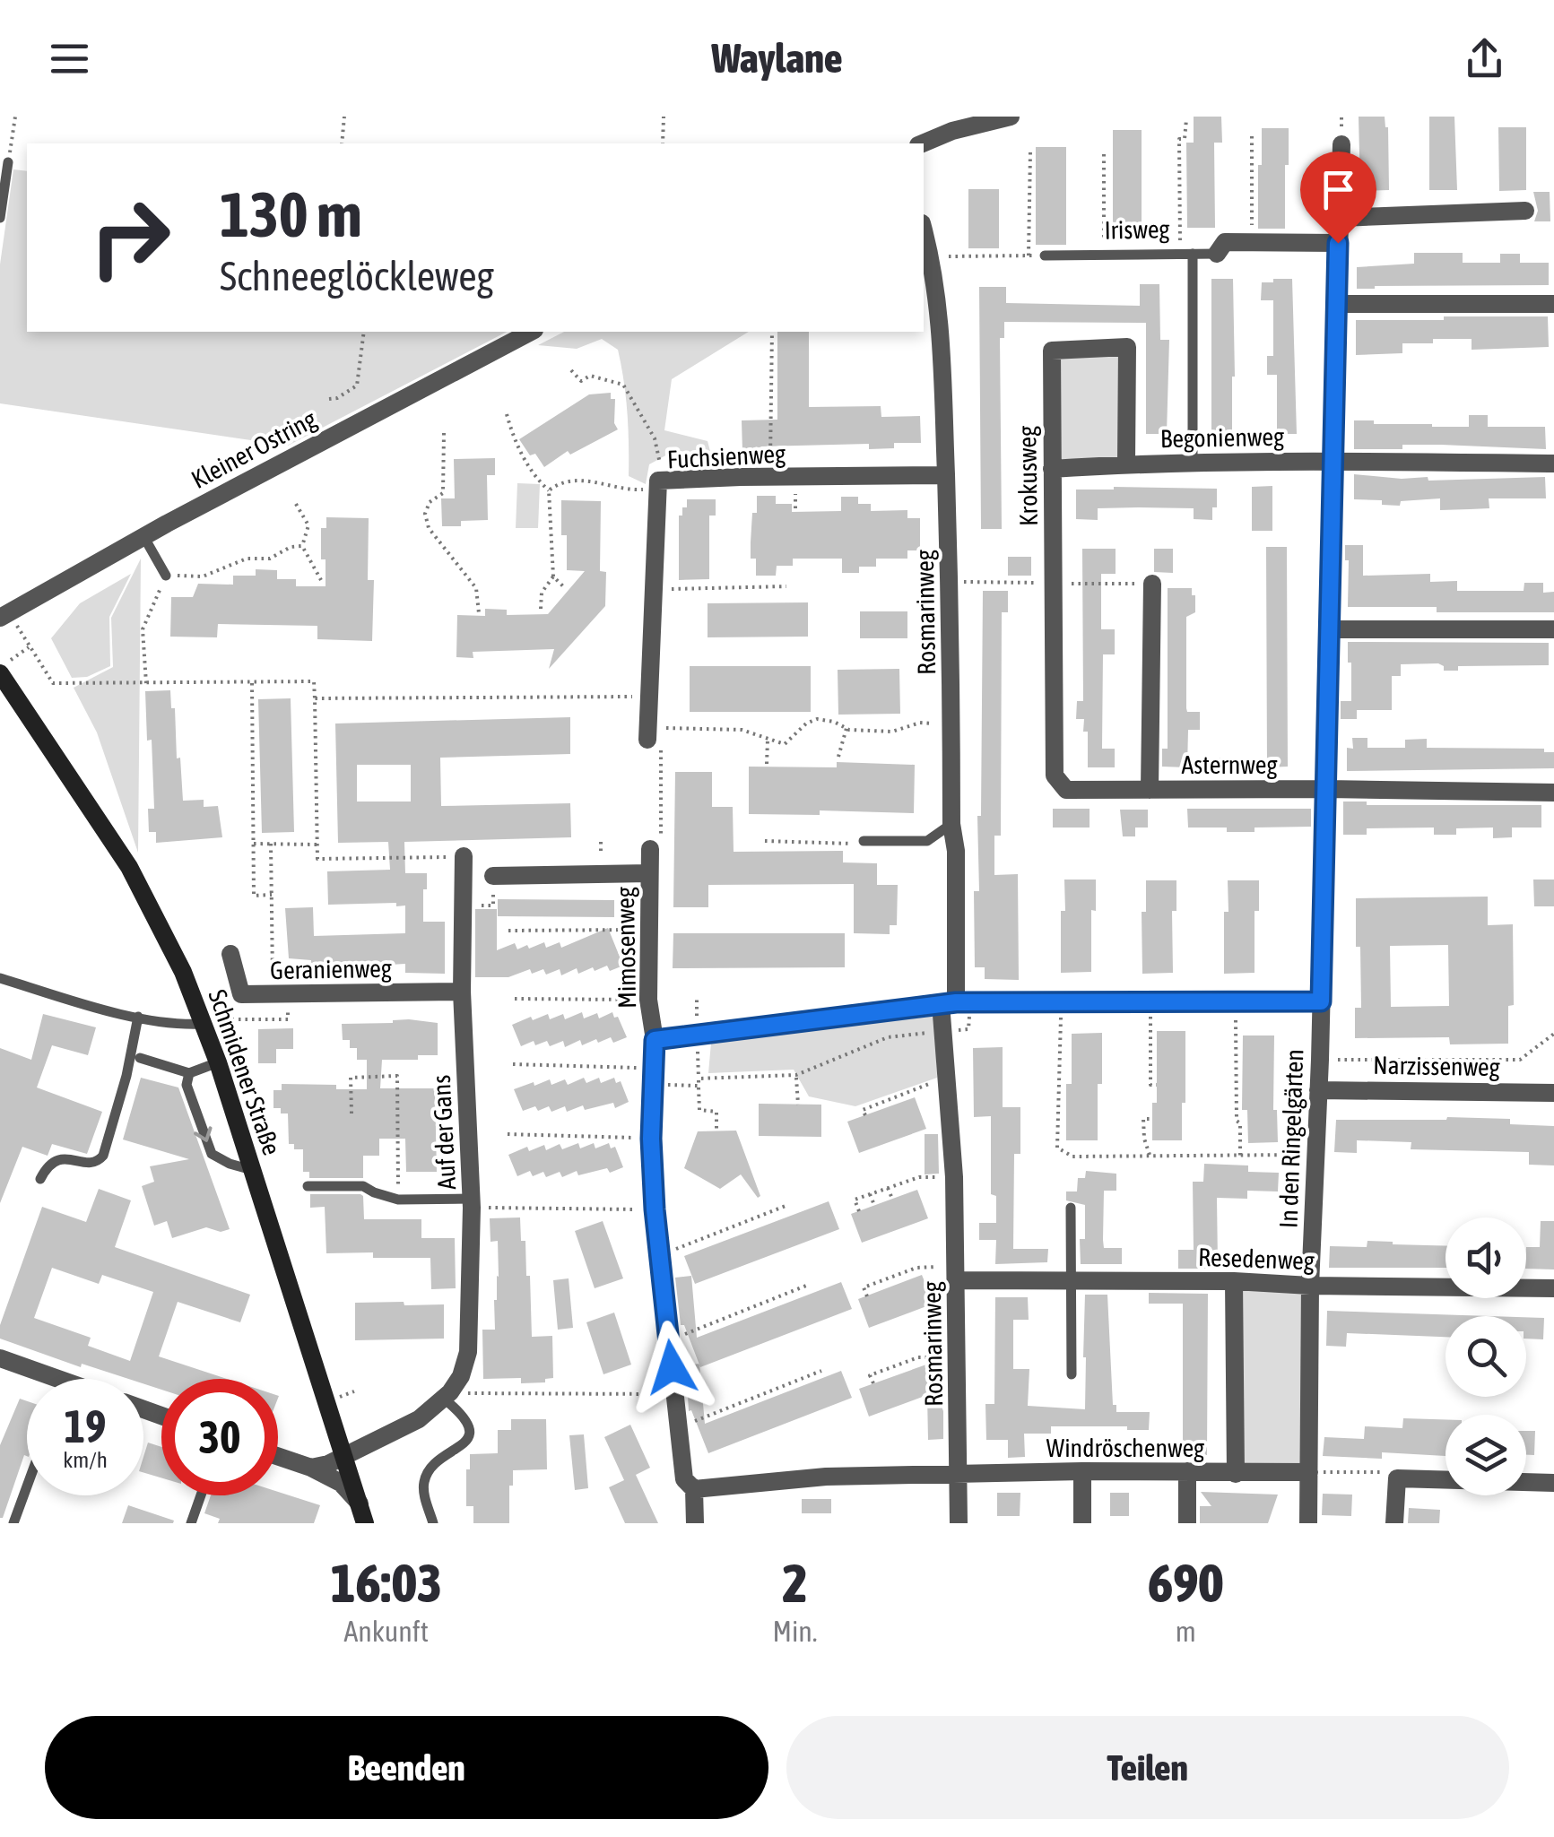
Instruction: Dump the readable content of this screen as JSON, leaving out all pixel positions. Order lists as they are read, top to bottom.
{
  "streets": {
    "main road": ["Schmidener Straße"],
    "street": [
      "Irisweg",
      "Begonienweg",
      "Kleiner Ostring",
      "Fuchsienweg",
      "Krokusweg",
      "Rosmarinweg",
      "Asternweg",
      "Mimosenweg",
      "Geranienweg",
      "Narzissenweg",
      "Auf der Gans",
      "In den Ringelgärten",
      "Resedenweg",
      "Windröschenweg"
    ]
  },
  "crossings": [
    ["Irisweg", "In den Ringelgärten"],
    ["Begonienweg", "Krokusweg"],
    ["Begonienweg", "In den Ringelgärten"],
    ["Fuchsienweg", "Rosmarinweg"],
    ["Krokusweg", "Asternweg"],
    ["Rosmarinweg", "Resedenweg"],
    ["Rosmarinweg", "Windröschenweg"],
    ["Asternweg", "In den Ringelgärten"],
    ["Mimosenweg", "Windröschenweg"],
    ["Geranienweg", "Auf der Gans"],
    ["Narzissenweg", "In den Ringelgärten"],
    ["In den Ringelgärten", "Resedenweg"],
    ["In den Ringelgärten", "Windröschenweg"]
  ],
  "page": {
    "header": "Waylane",
    "turn": ["130 m", "Schneeglöckleweg"],
    "speed": "19 km/h",
    "limit": "30",
    "eta": [
      "16:03",
      "Ankunft",
      "2",
      "Min.",
      "690",
      "m"
    ],
    "buttons": ["Beenden", "Teilen"]
  }
}
